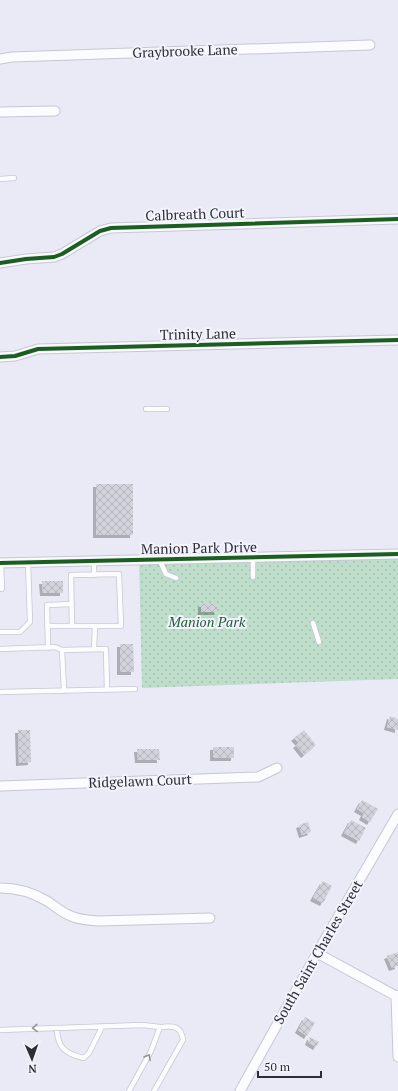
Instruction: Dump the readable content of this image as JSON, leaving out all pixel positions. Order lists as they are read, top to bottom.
{
  "streets": {
    "street": [
      "Graybrooke Lane",
      "Calbreath Court",
      "Trinity Lane",
      "Manion Park Drive",
      "Ridgelawn Court",
      "South Saint Charles Street"
    ]
  },
  "parks": ["Manion Park"],
  "scale_bar": "50 m",
  "north": "bottom"
}
